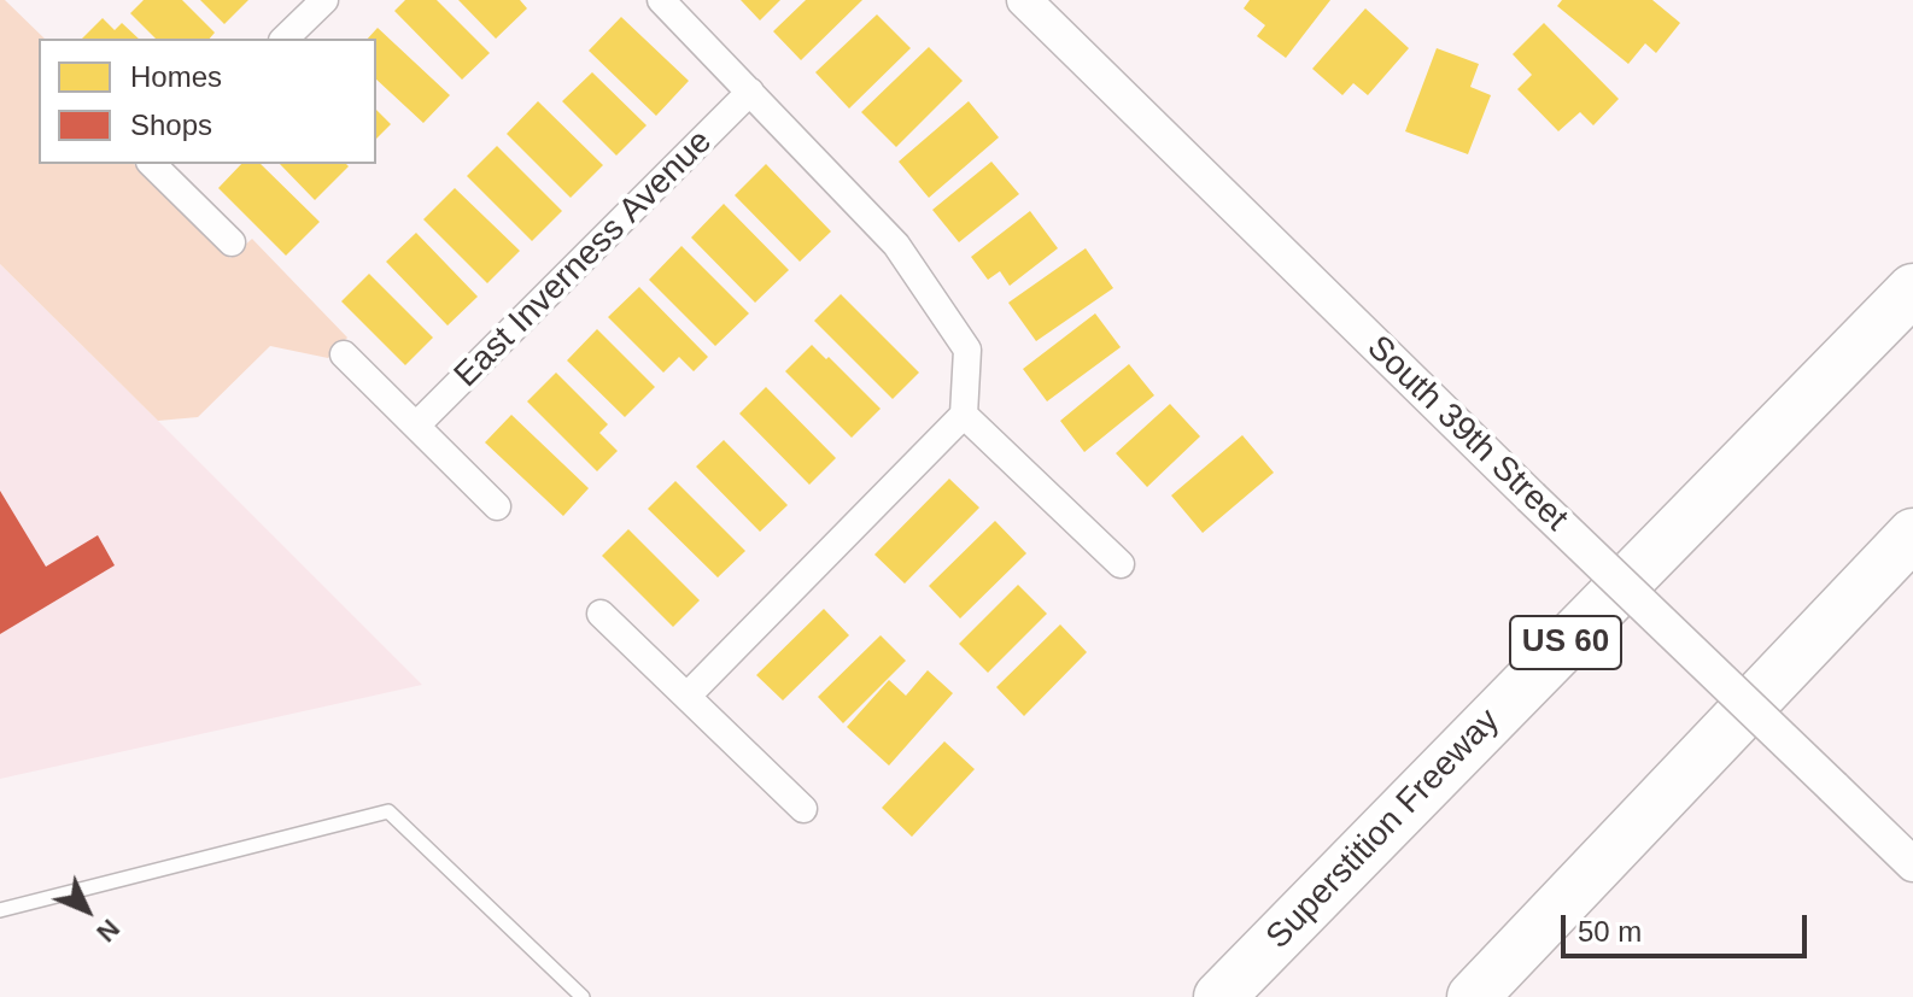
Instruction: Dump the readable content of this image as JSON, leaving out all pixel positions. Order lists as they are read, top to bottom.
{
  "streets": {
    "highway": ["US 60", "Superstition Freeway"],
    "street": ["East Inverness Avenue", "South 39th Street"]
  },
  "legend": ["Homes", "Shops"],
  "scale_bar": "50 m",
  "north": "bottom right"
}
